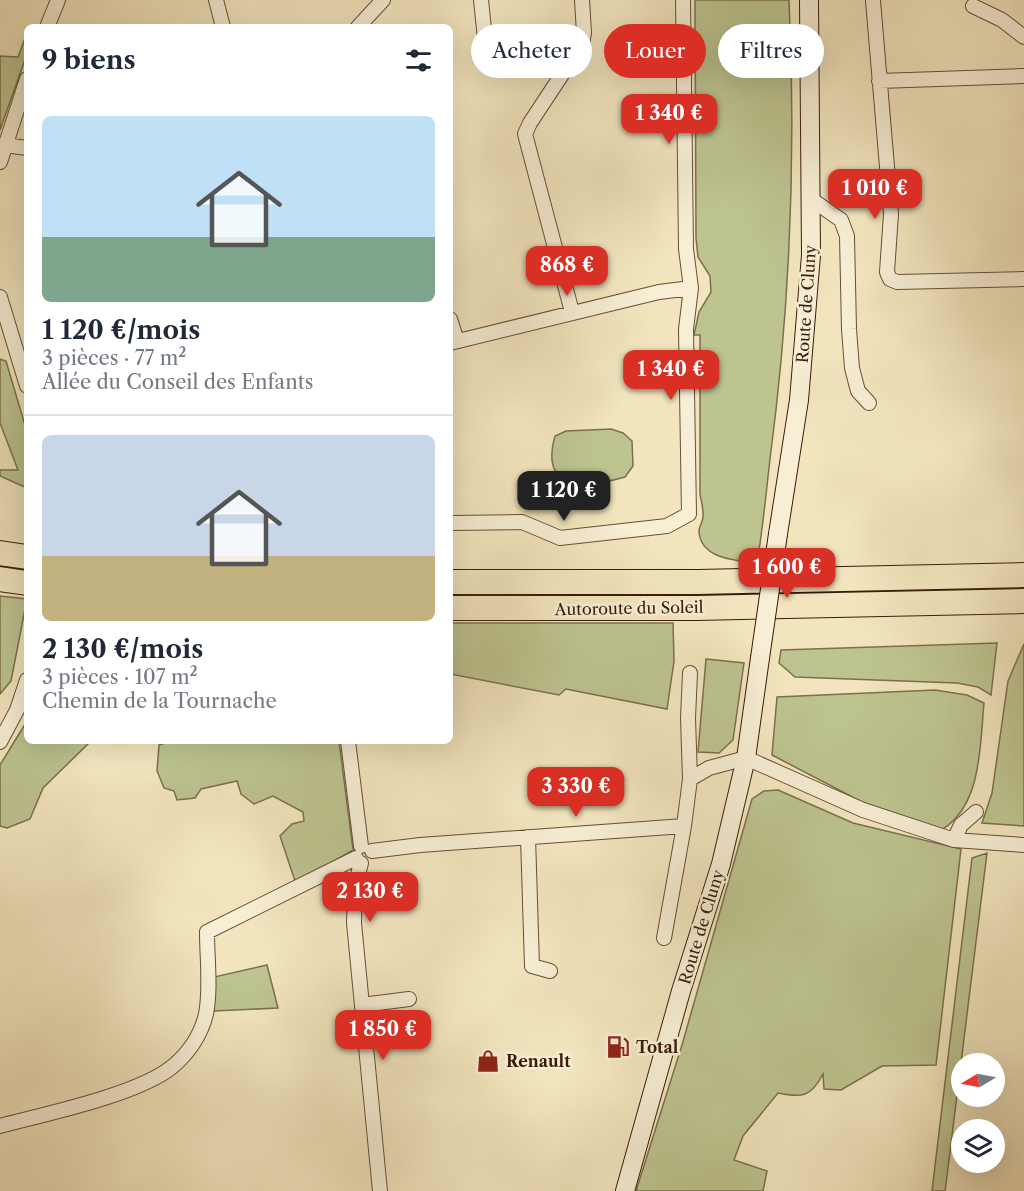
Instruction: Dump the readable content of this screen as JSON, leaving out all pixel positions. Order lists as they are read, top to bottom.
{
  "streets": {
    "highway": ["Autoroute du Soleil"],
    "main road": ["Route de Cluny"]
  },
  "places": {
    "fuel station": ["Total"],
    "shop": ["Renault"]
  },
  "north": "left",
  "page": {
    "chip": ["Acheter", "Louer", "Filtres"],
    "heading": "9 biens",
    "price": [
      "1 340 €",
      "1 010 €",
      "868 €",
      "1 340 €",
      "1 120 €",
      "1 600 €",
      "3 330 €",
      "2 130 €",
      "1 850 €"
    ],
    "list": [
      {
        "name": "1 120 €/mois",
        "note": "3 pièces · 77 m² · Allée du Conseil des Enfants"
      },
      {
        "name": "2 130 €/mois",
        "note": "3 pièces · 107 m² · Chemin de la Tournache"
      }
    ]
  }
}
